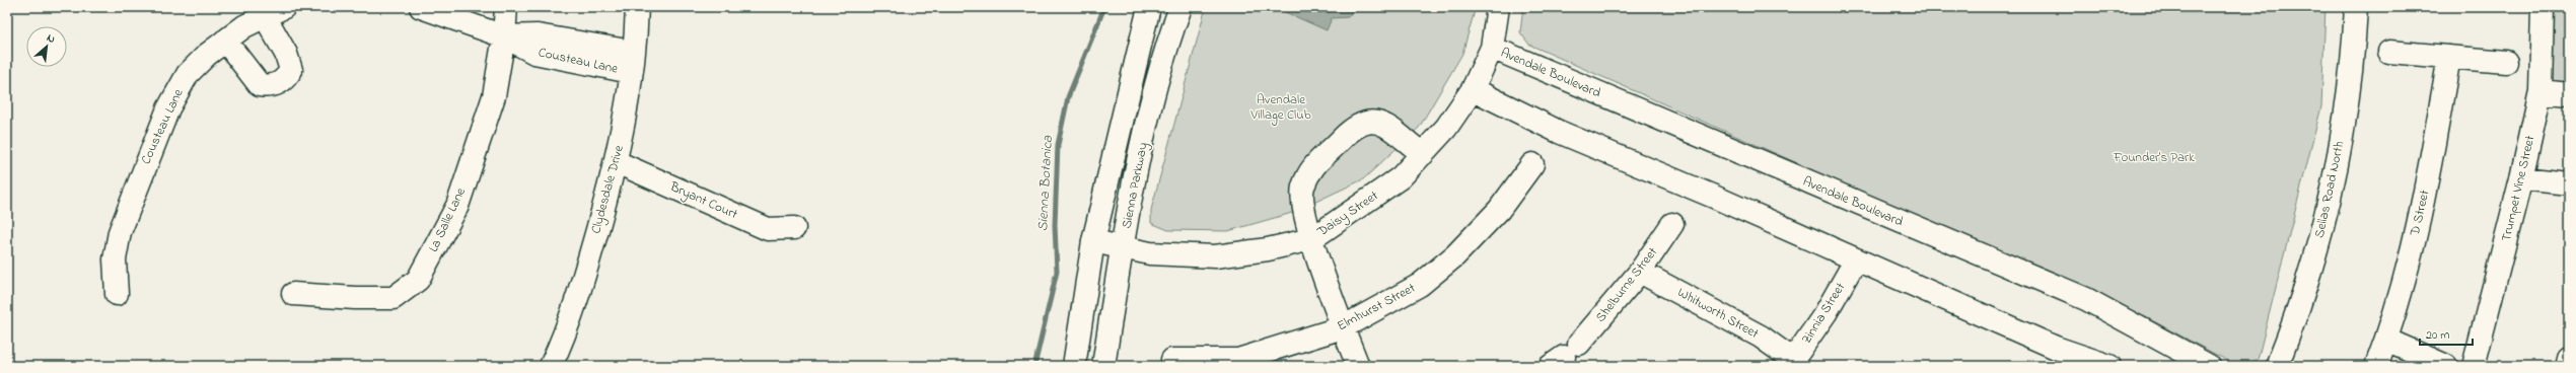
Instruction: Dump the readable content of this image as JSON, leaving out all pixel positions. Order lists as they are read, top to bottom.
{
  "streets": {
    "street": [
      "Cousteau Lane",
      "Avendale Boulevard",
      "Sienna Parkway",
      "Trumpet Vine Street",
      "Clydesdale Drive",
      "Sellas Road North",
      "Bryant Court",
      "D Street",
      "Daisy Street",
      "La Salle Lane",
      "Shelburne Street",
      "Elmhurst Street",
      "Whitworth Street",
      "Zinnia Street"
    ]
  },
  "crossings": [
    ["Cousteau Lane", "Clydesdale Drive"],
    ["Cousteau Lane", "La Salle Lane"],
    ["Avendale Boulevard", "Daisy Street"],
    ["Sienna Parkway", "Daisy Street"],
    ["Clydesdale Drive", "Bryant Court"],
    ["Shelburne Street", "Whitworth Street"],
    ["Whitworth Street", "Zinnia Street"]
  ],
  "water": ["Sienna Botanica"],
  "parks": ["Avendale Village Club", "Founder's Park"],
  "scale_bar": "20 m",
  "north": "top right"
}
